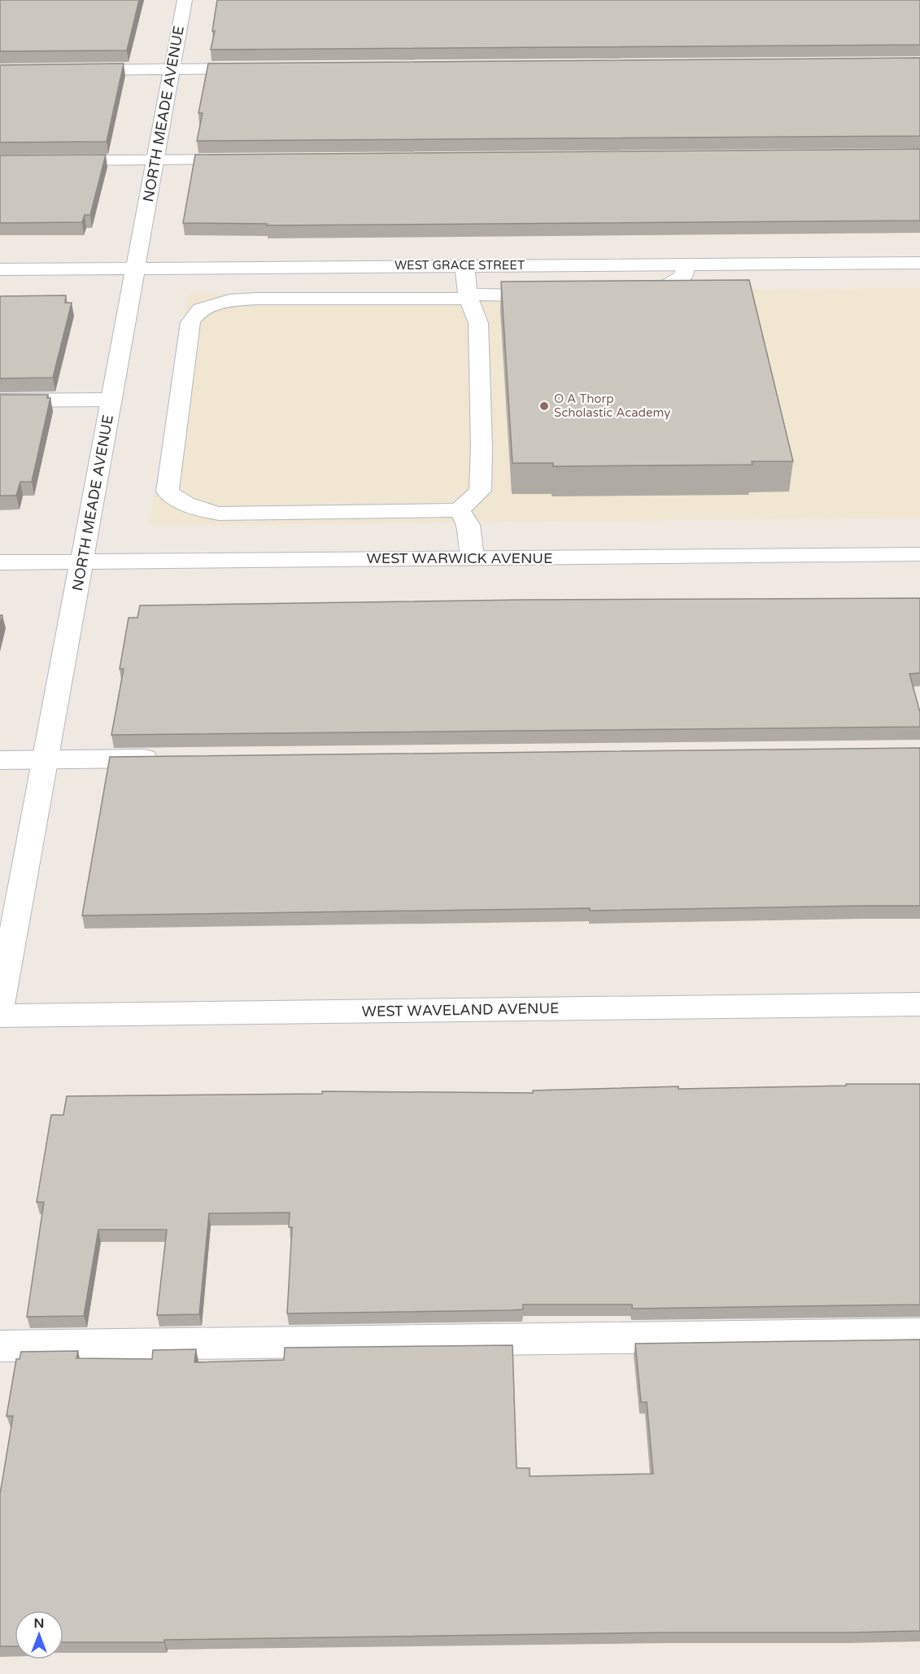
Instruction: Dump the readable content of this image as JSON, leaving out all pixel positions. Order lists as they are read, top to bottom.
{
  "streets": {
    "street": [
      "NORTH MEADE AVENUE",
      "WEST GRACE STREET",
      "WEST WARWICK AVENUE",
      "WEST WAVELAND AVENUE"
    ]
  },
  "crossings": [
    ["NORTH MEADE AVENUE", "WEST GRACE STREET"],
    ["NORTH MEADE AVENUE", "WEST WARWICK AVENUE"]
  ],
  "places": ["O A Thorp Scholastic Academy"],
  "north": "top"
}
